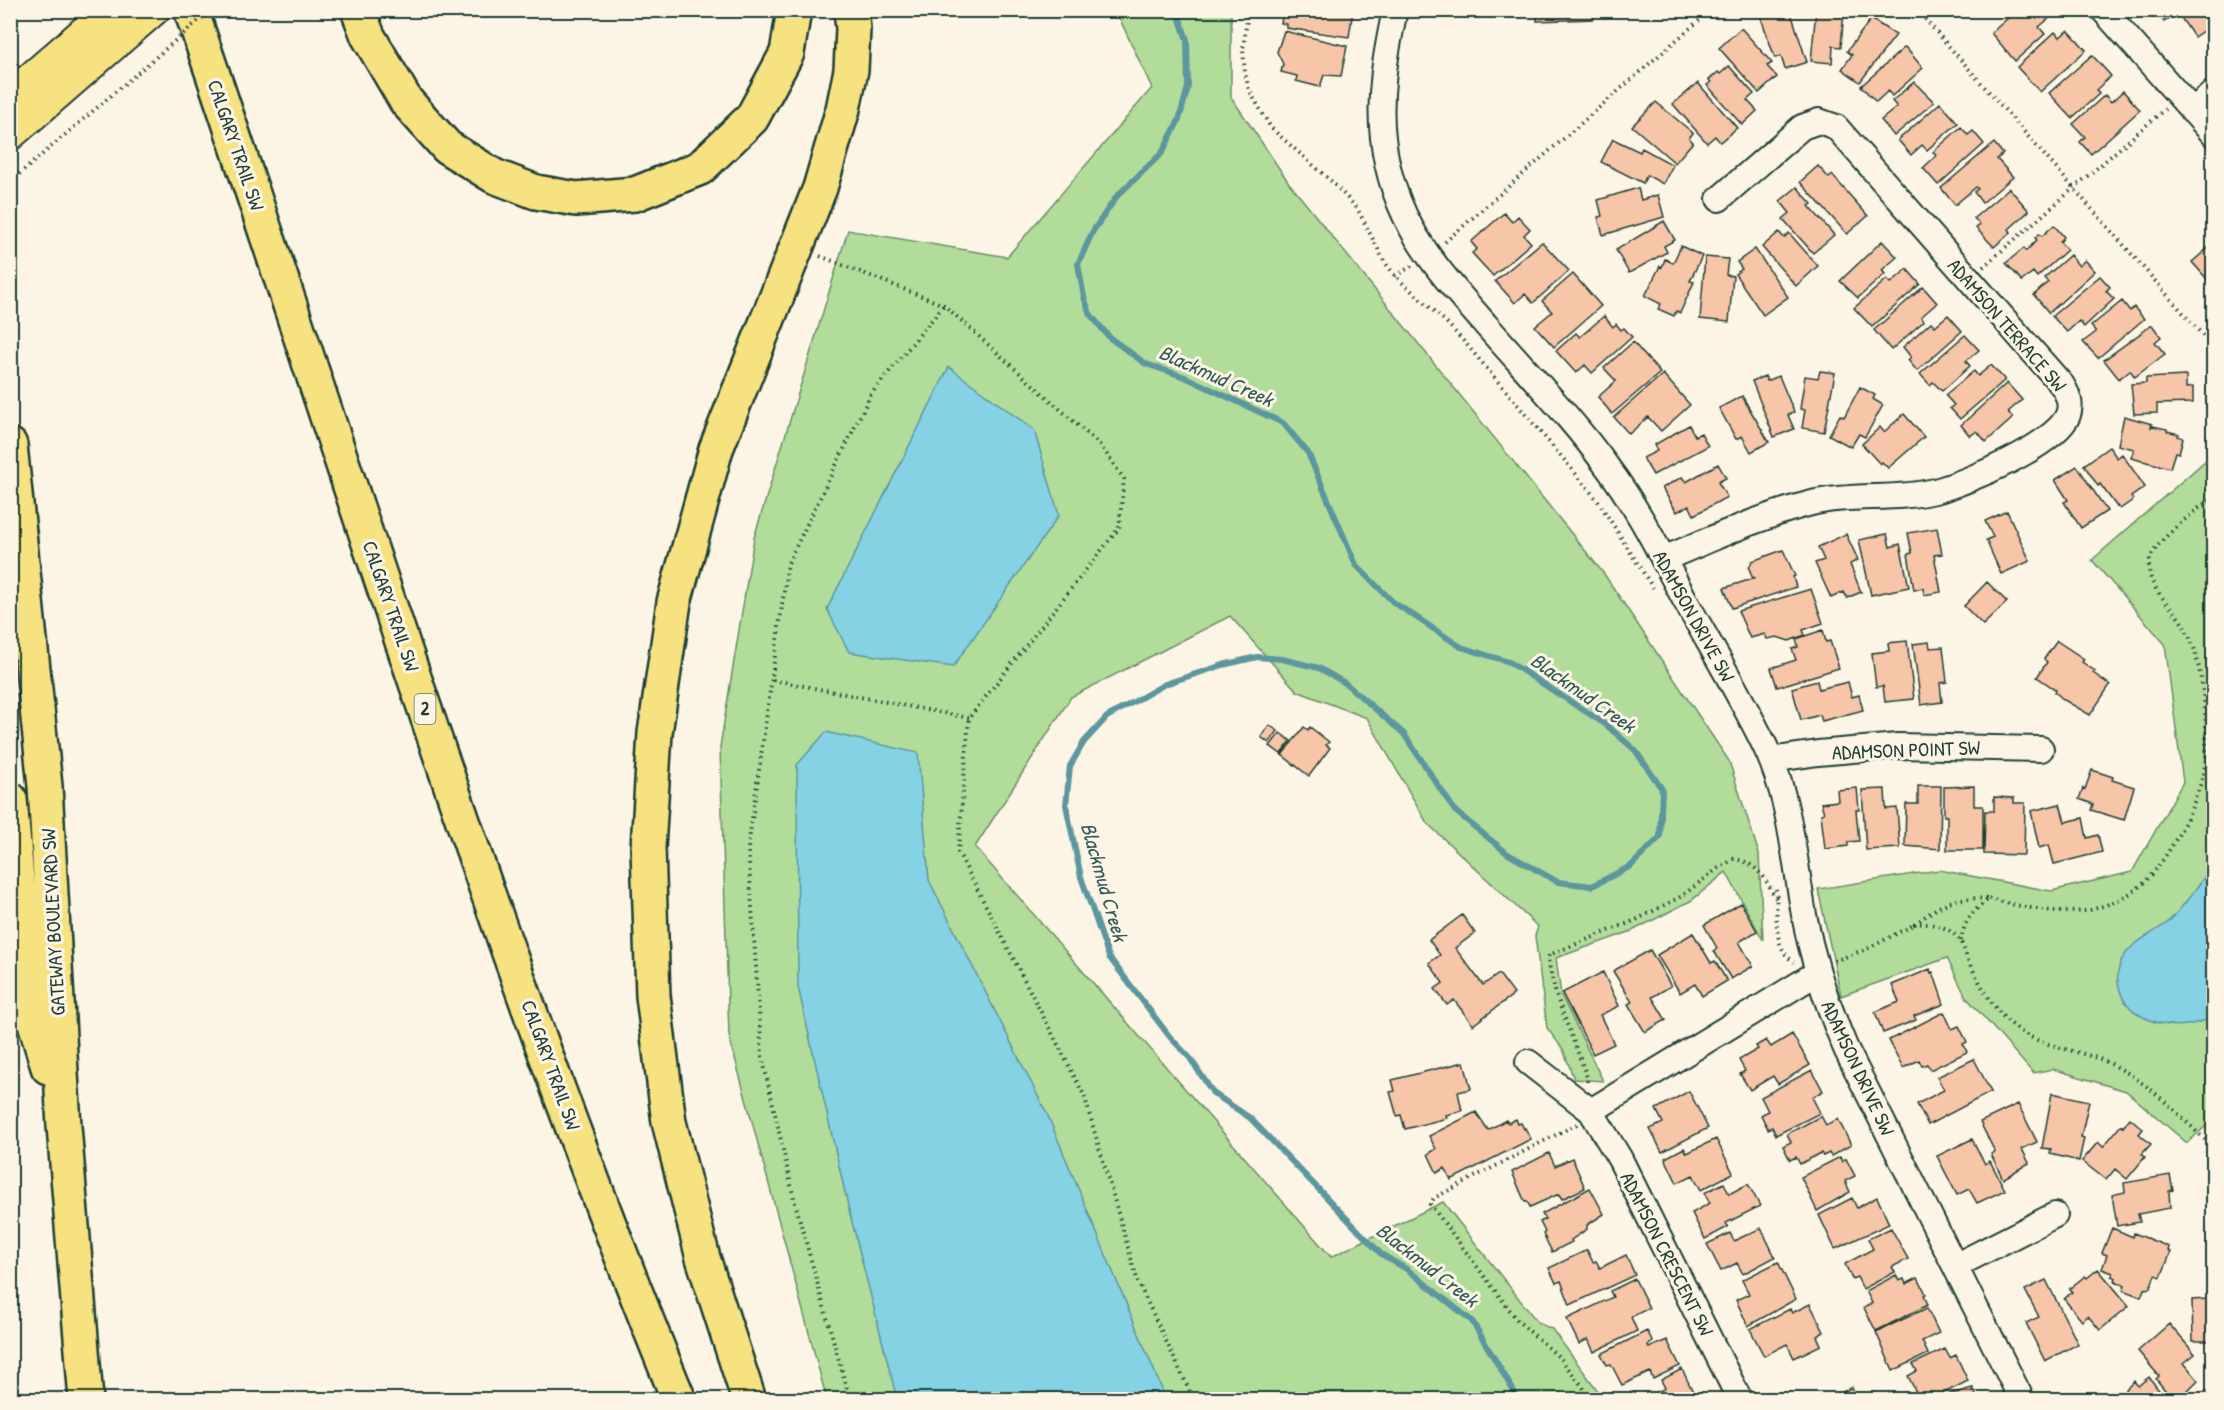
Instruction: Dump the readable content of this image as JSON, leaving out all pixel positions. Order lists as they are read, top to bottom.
{
  "streets": {
    "highway": ["CALGARY TRAIL SW", "2", "GATEWAY BOULEVARD SW"],
    "street": [
      "ADAMSON TERRACE SW",
      "ADAMSON DRIVE SW",
      "ADAMSON POINT SW",
      "ADAMSON CRESCENT SW"
    ]
  },
  "crossings": [
    ["ADAMSON TERRACE SW", "ADAMSON DRIVE SW"],
    ["ADAMSON DRIVE SW", "ADAMSON POINT SW"]
  ],
  "water": ["Blackmud Creek"]
}
